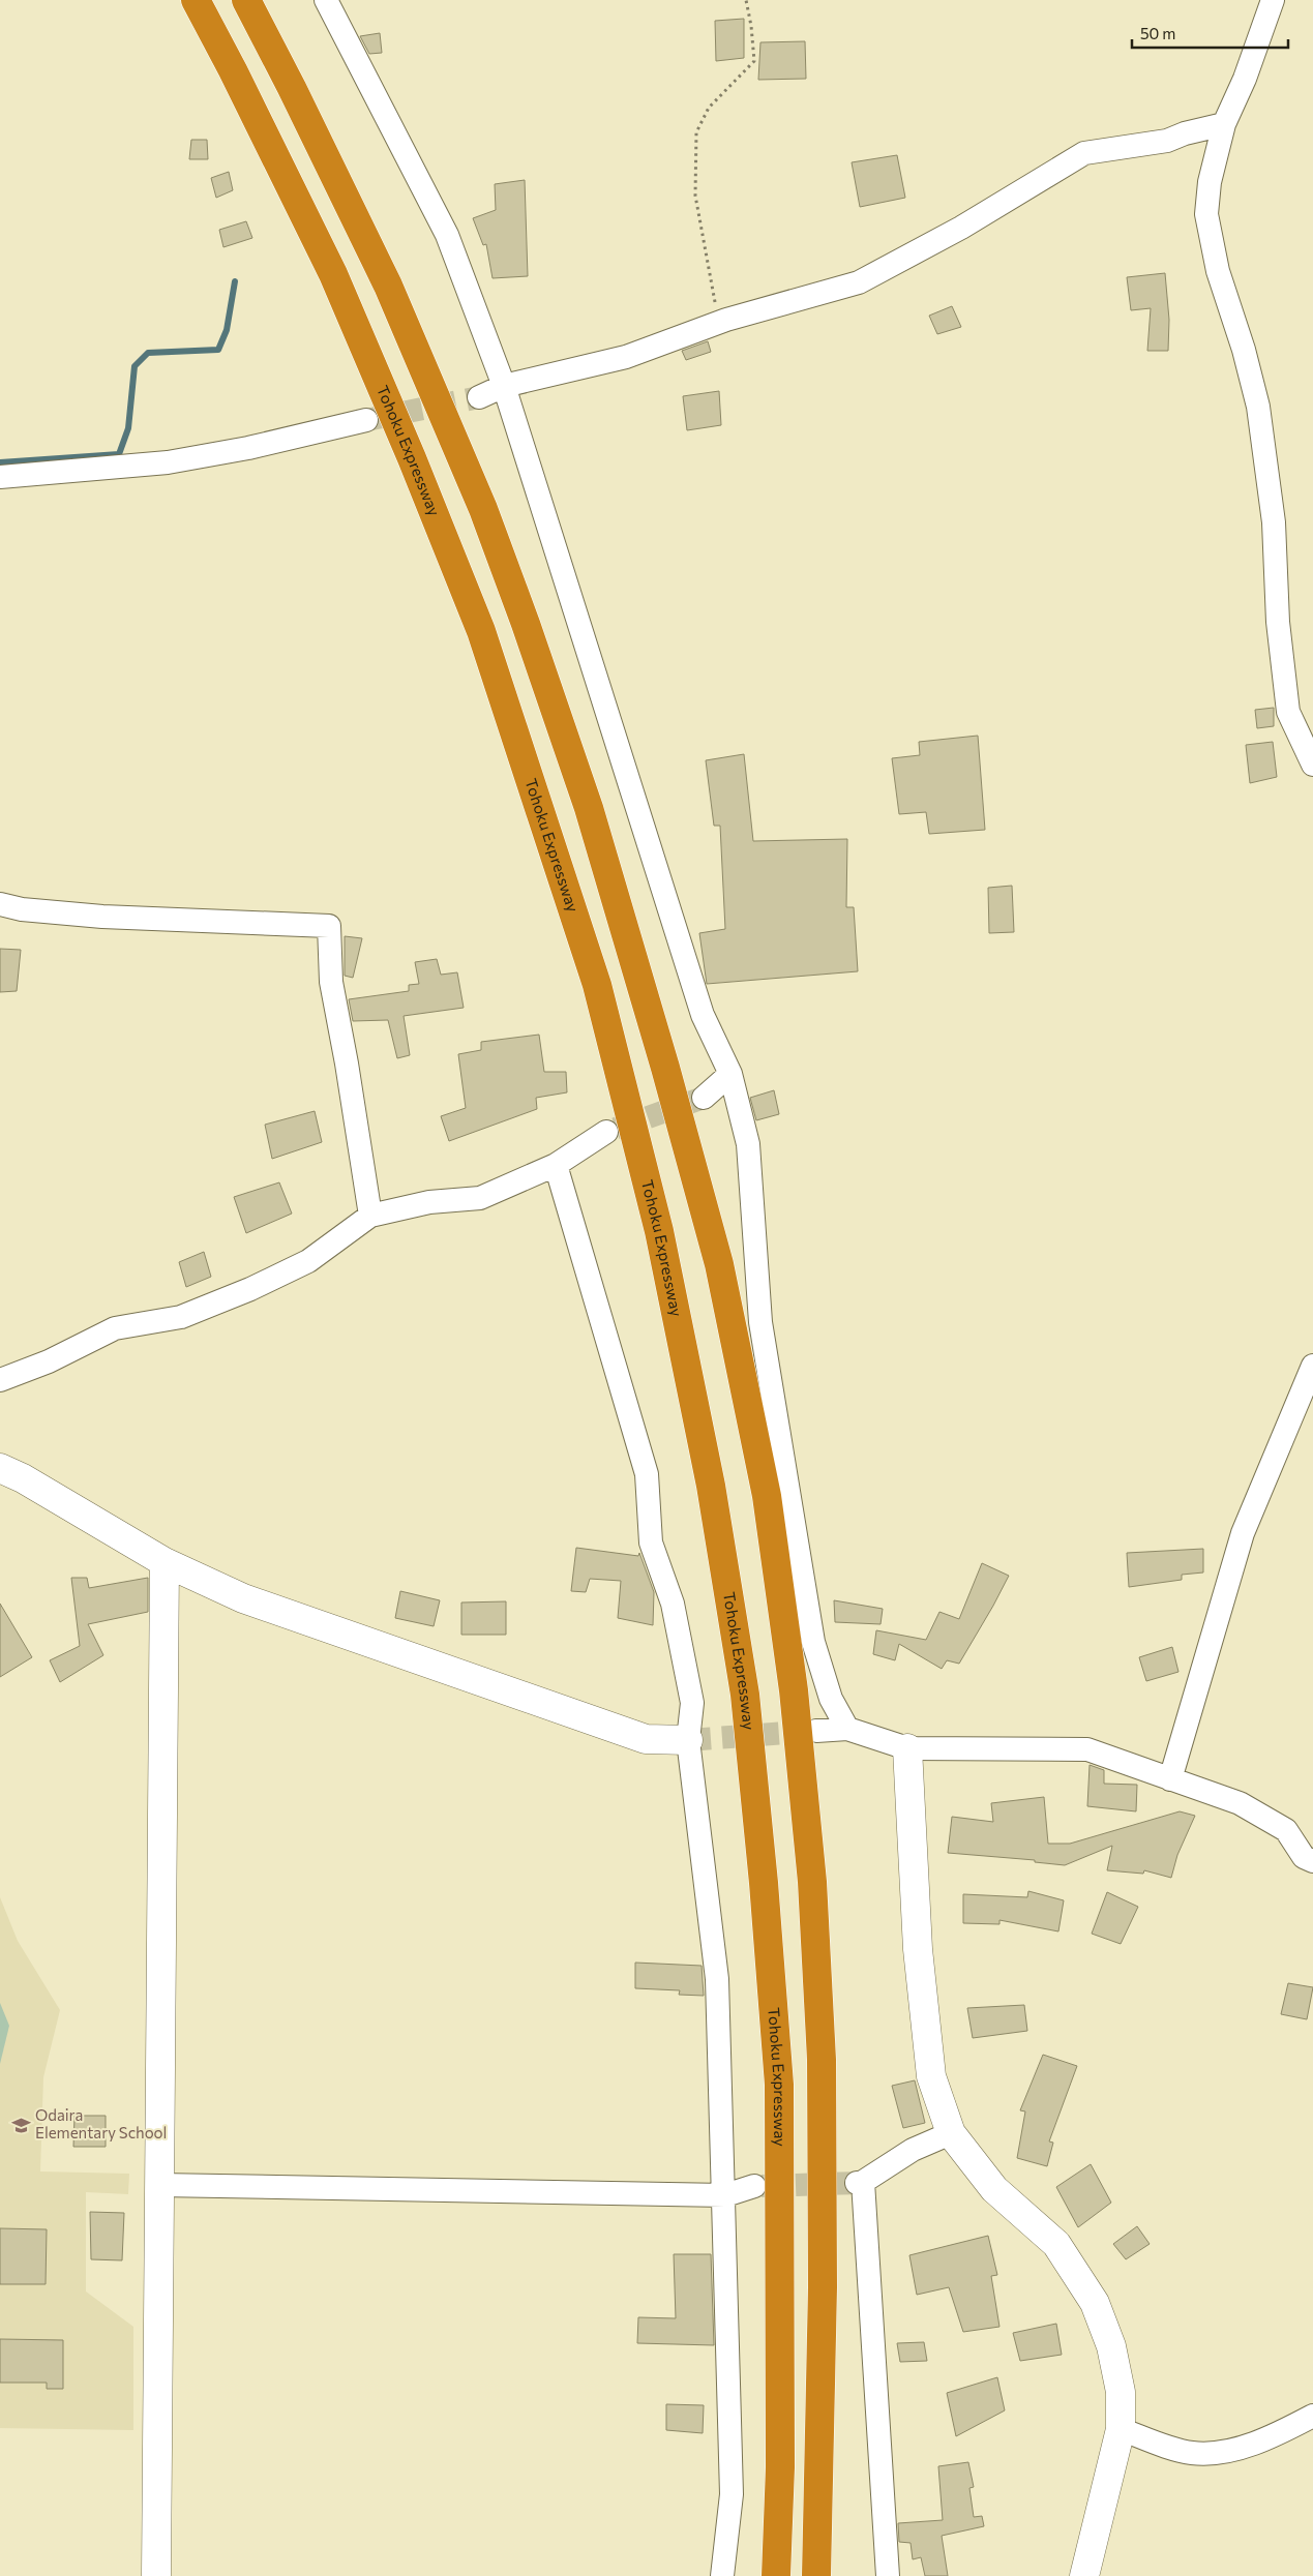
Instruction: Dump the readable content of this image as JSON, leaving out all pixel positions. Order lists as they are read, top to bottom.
{
  "streets": {
    "highway": ["Tohoku Expressway"]
  },
  "places": {
    "school or university": ["Odaira Elementary School"]
  },
  "scale_bar": "50 m"
}
